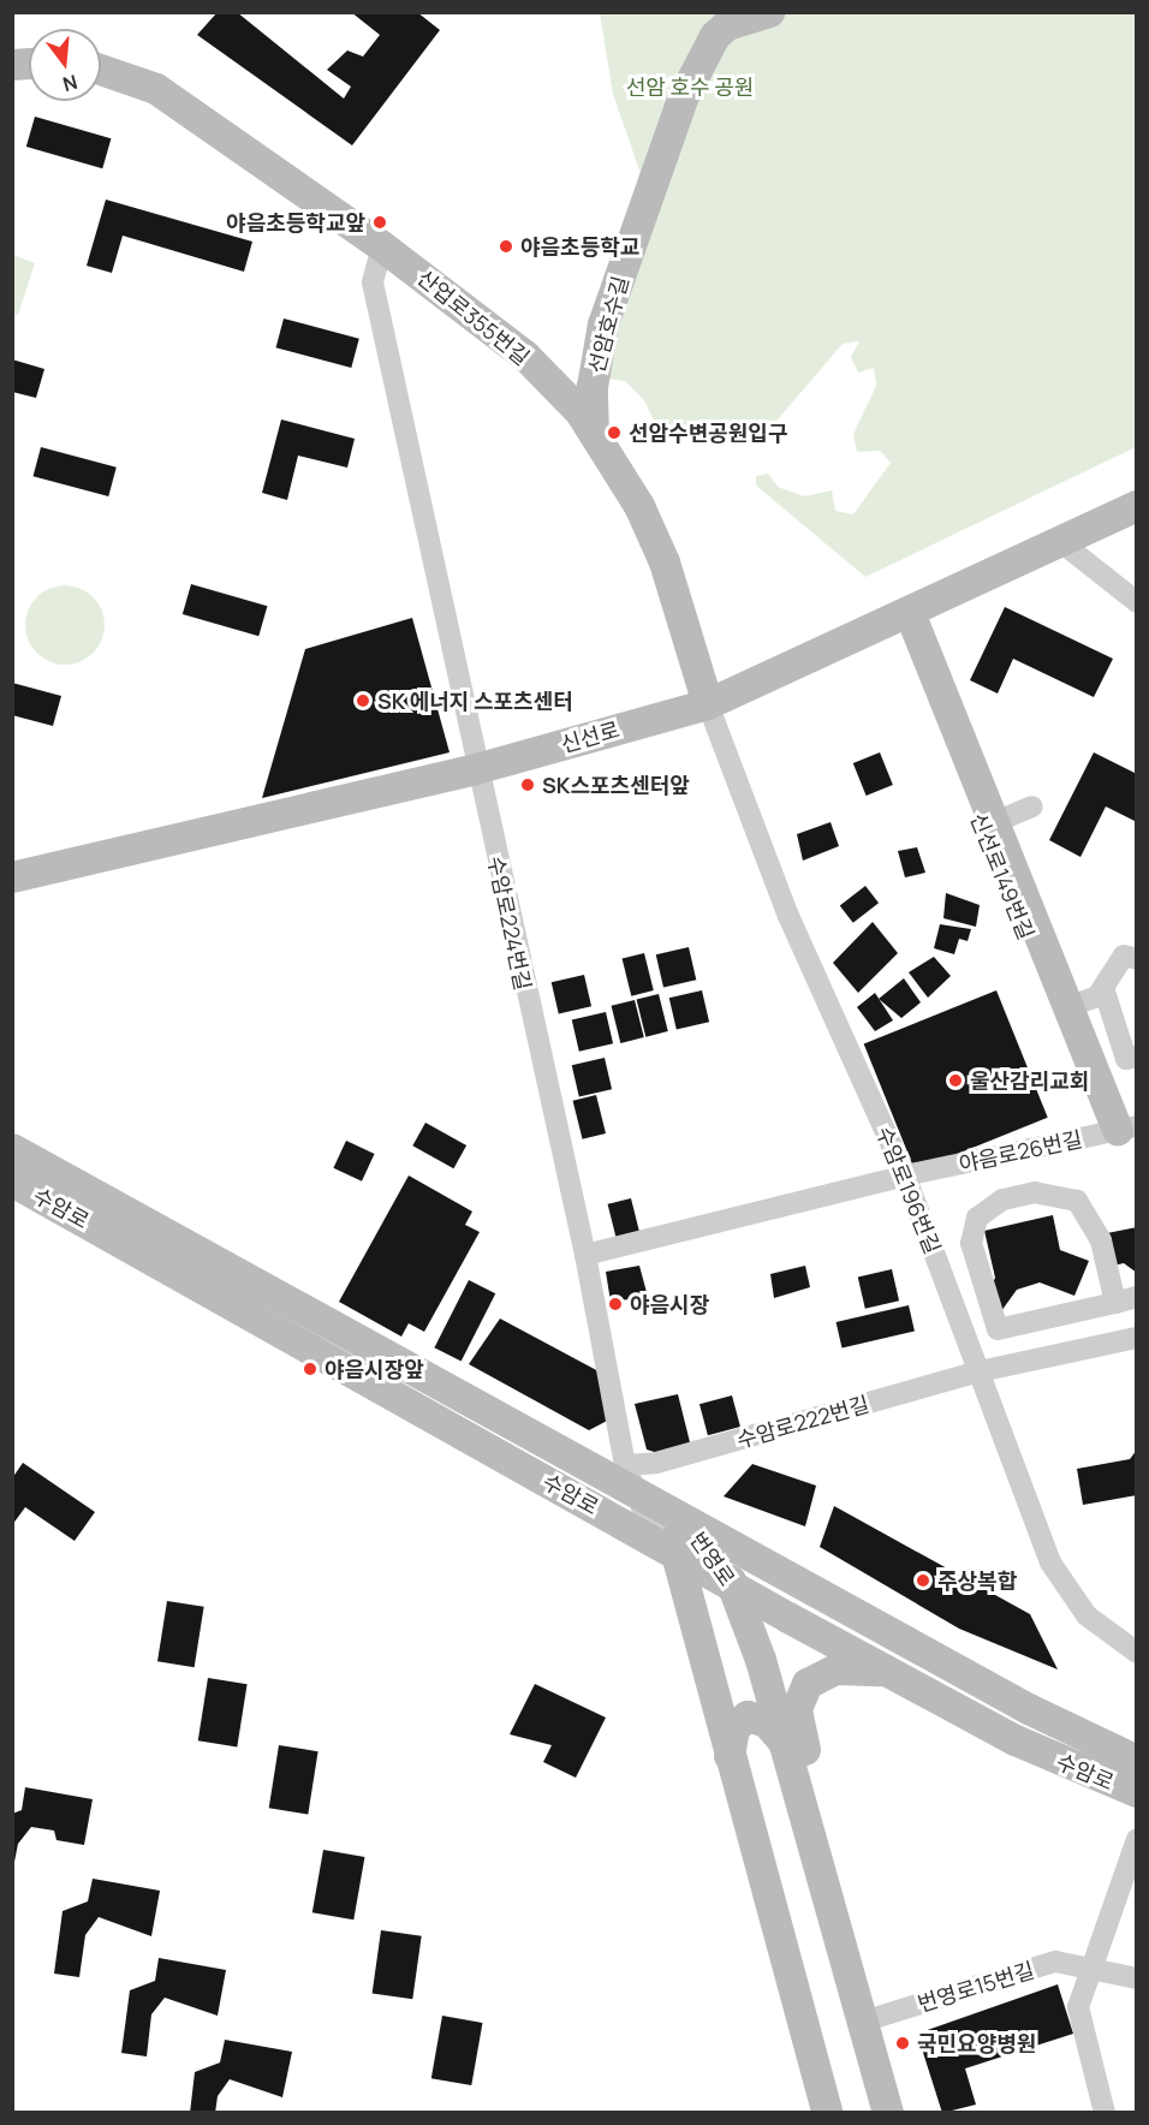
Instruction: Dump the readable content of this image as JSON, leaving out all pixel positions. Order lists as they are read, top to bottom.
{
  "streets": {
    "main road": [
      "산업로355번길",
      "선암호수길",
      "신선로",
      "신선로149번길",
      "수암로",
      "번영로"
    ],
    "street": [
      "수암로224번길",
      "야음로26번길",
      "수암로196번길",
      "수암로222번길",
      "번영로15번길"
    ]
  },
  "crossings": [
    ["산업로355번길", "선암호수길"],
    ["산업로355번길", "신선로"],
    ["산업로355번길", "수암로196번길"],
    ["신선로", "신선로149번길"],
    ["신선로", "수암로224번길"],
    ["신선로", "수암로196번길"],
    ["신선로149번길", "야음로26번길"],
    ["수암로224번길", "야음로26번길"],
    ["수암로224번길", "수암로"],
    ["수암로224번길", "수암로222번길"],
    ["수암로224번길", "번영로"],
    ["야음로26번길", "수암로196번길"],
    ["수암로196번길", "수암로222번길"],
    ["수암로", "수암로222번길"],
    ["수암로", "번영로"],
    ["번영로", "번영로15번길"]
  ],
  "parks": ["선암 호수 공원"],
  "places": [
    "야음초등학교앞",
    "야음초등학교",
    "선암수변공원입구",
    "SK 에너지 스포츠센터",
    "SK스포츠센터앞",
    "울산감리교회",
    "야음시장",
    "야음시장앞",
    "주상복합",
    "국민요양병원"
  ],
  "north": "bottom"
}
